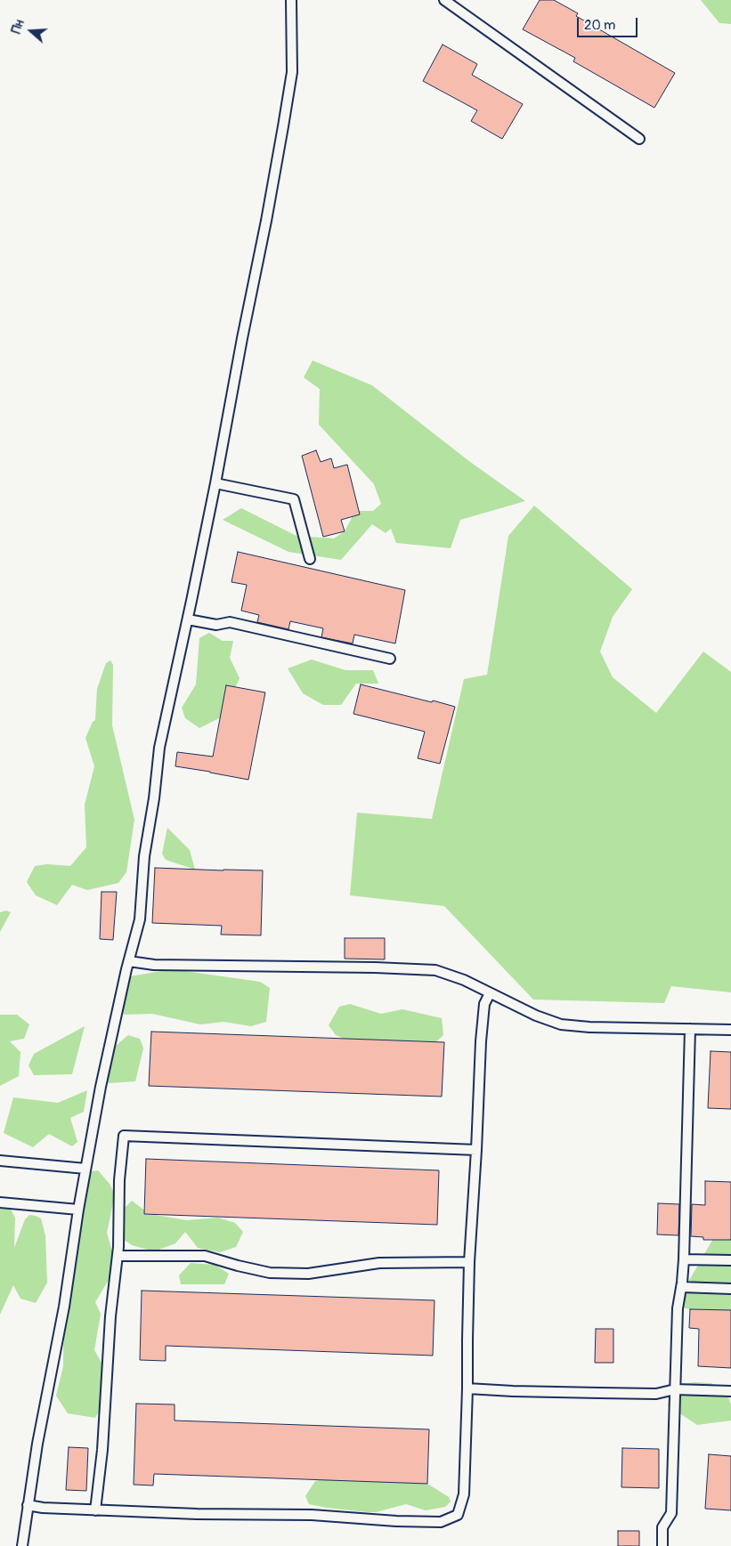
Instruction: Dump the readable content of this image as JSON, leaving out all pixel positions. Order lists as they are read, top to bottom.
{
  "scale_bar": "20 m",
  "north": "left"
}
